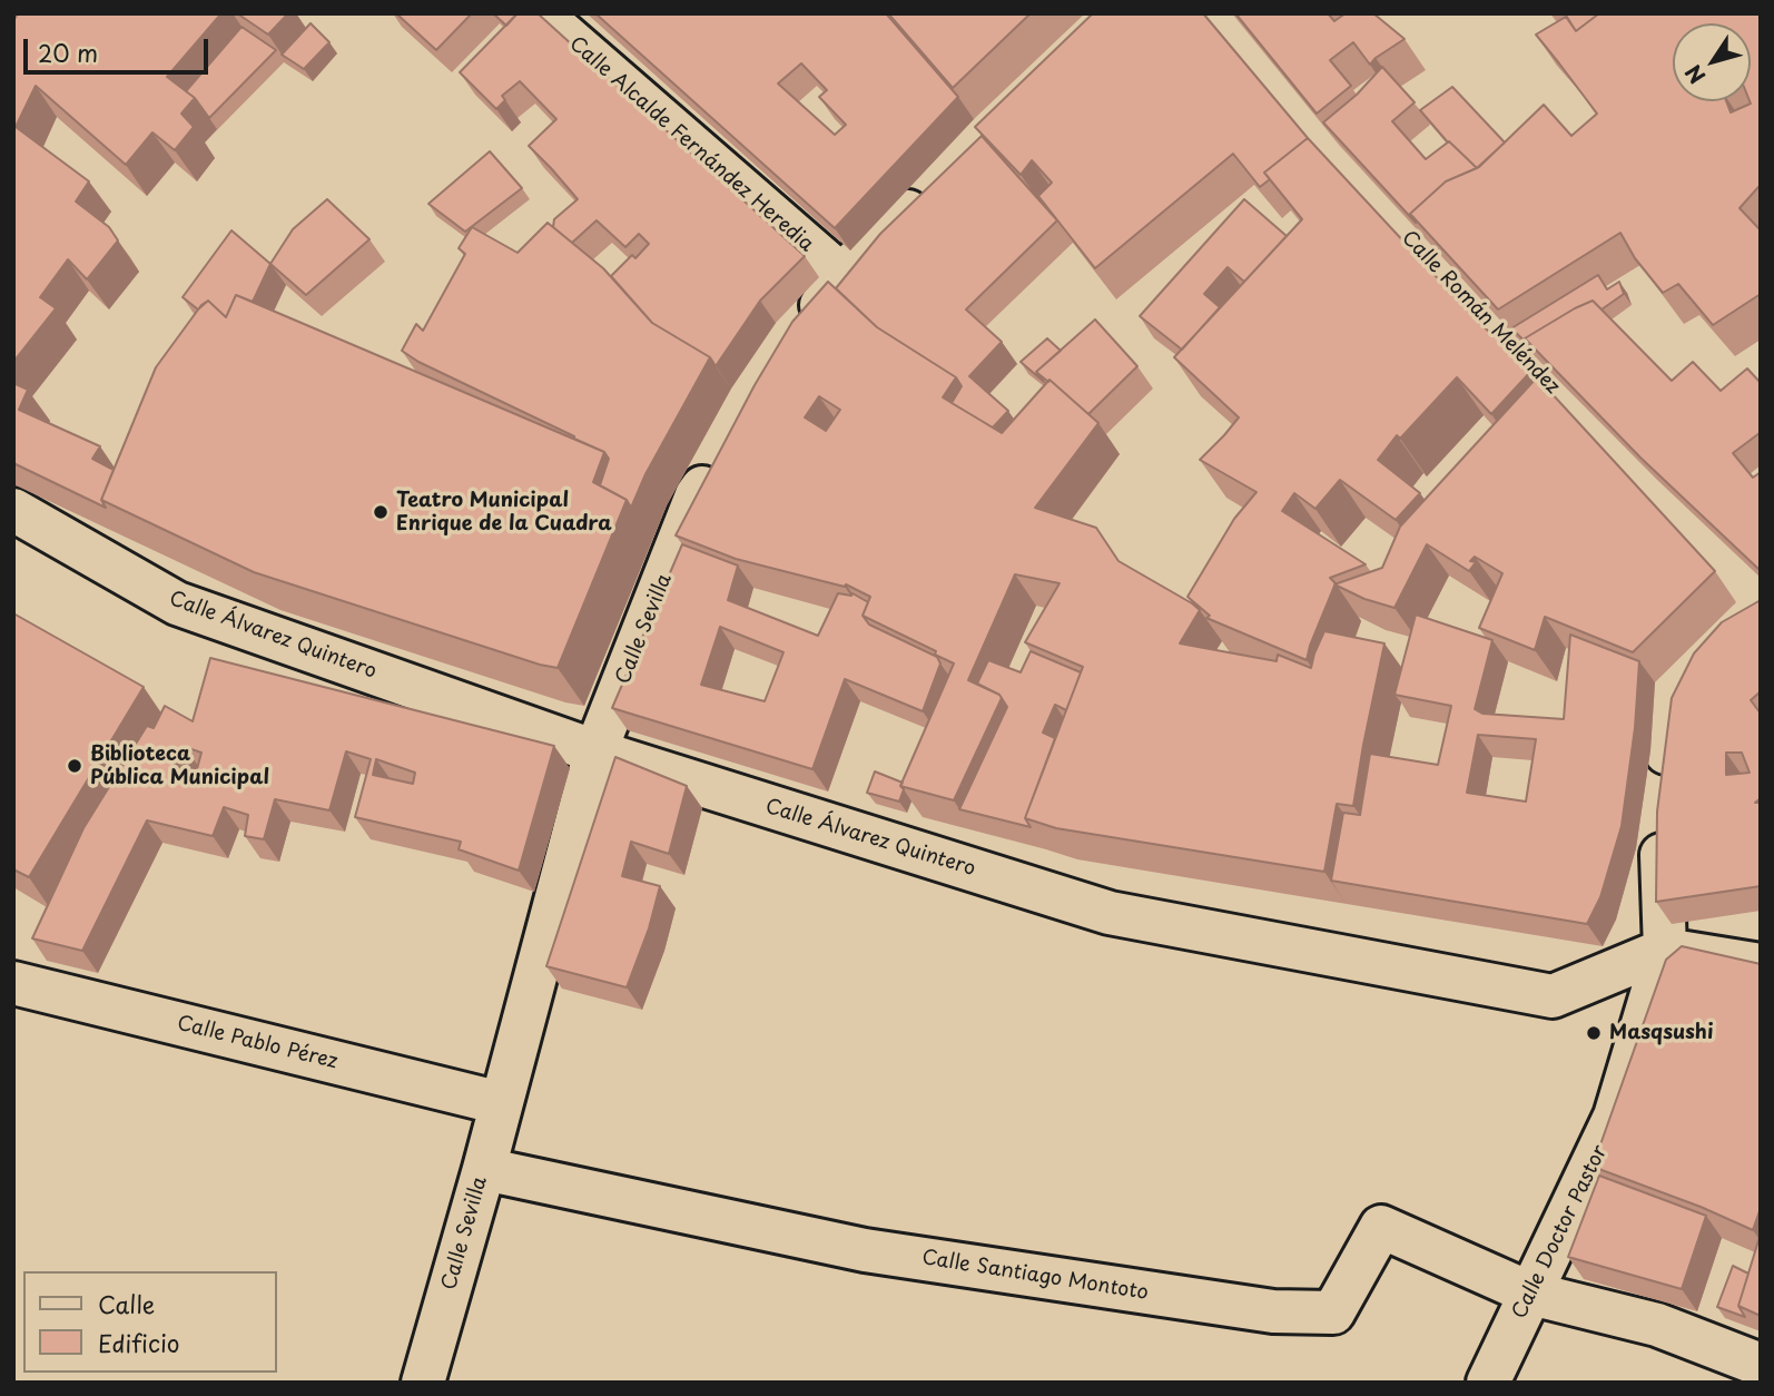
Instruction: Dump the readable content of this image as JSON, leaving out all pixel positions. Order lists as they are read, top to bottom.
{
  "streets": {
    "street": [
      "Calle Alcalde Fernández Heredia",
      "Calle Román Meléndez",
      "Calle Sevilla",
      "Calle Álvarez Quintero",
      "Calle Pablo Pérez",
      "Calle Doctor Pastor",
      "Calle Santiago Montoto"
    ]
  },
  "crossings": [
    ["Calle Sevilla", "Calle Álvarez Quintero"],
    ["Calle Sevilla", "Calle Pablo Pérez"],
    ["Calle Sevilla", "Calle Santiago Montoto"],
    ["Calle Álvarez Quintero", "Calle Doctor Pastor"],
    ["Calle Doctor Pastor", "Calle Santiago Montoto"]
  ],
  "places": ["Teatro Municipal Enrique de la Cuadra", "Biblioteca Pública Municipal", "Masqsushi"],
  "legend": ["Calle", "Edificio"],
  "scale_bar": "20 m",
  "north": "bottom left"
}
